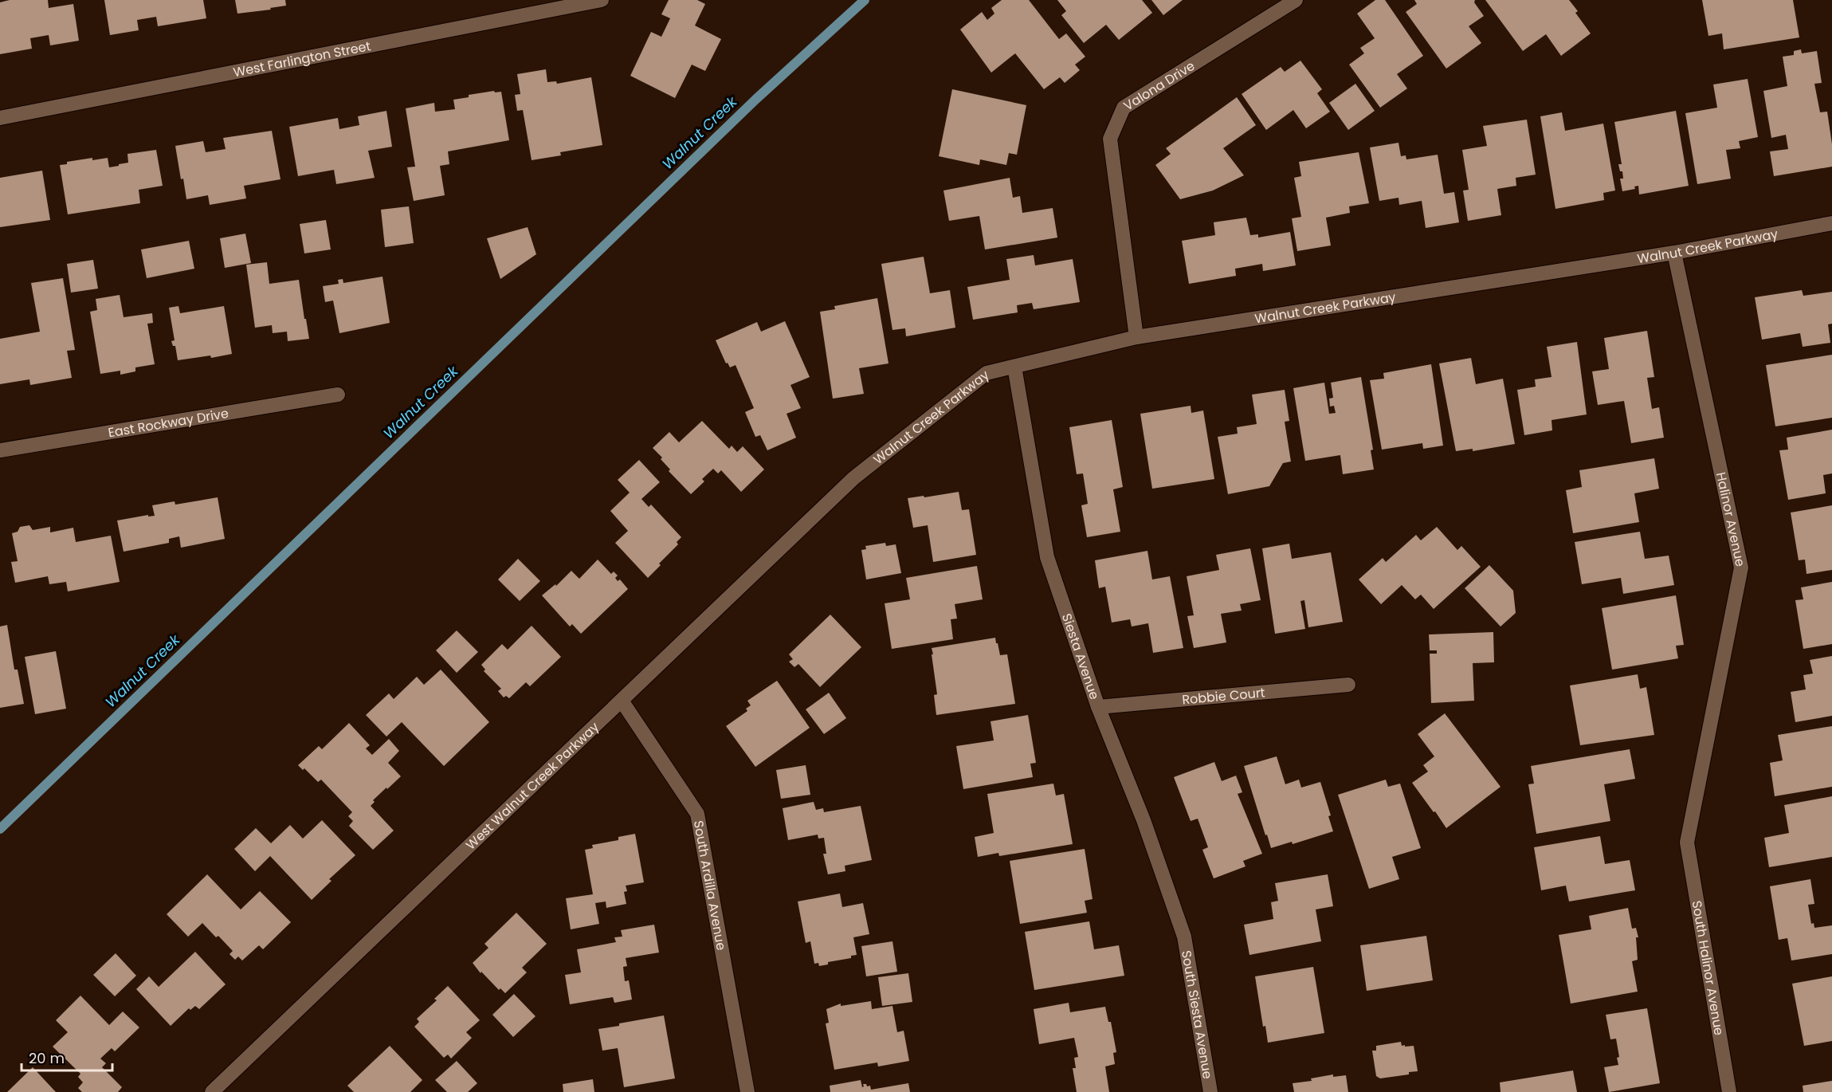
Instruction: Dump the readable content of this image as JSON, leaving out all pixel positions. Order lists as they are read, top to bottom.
{
  "streets": {
    "street": [
      "West Farlington Street",
      "Valona Drive",
      "Walnut Creek Parkway",
      "East Rockway Drive",
      "Halinor Avenue",
      "Siesta Avenue",
      "Robbie Court",
      "West Walnut Creek Parkway",
      "South Ardilla Avenue",
      "South Halinor Avenue",
      "South Siesta Avenue"
    ]
  },
  "crossings": [
    ["Valona Drive", "Walnut Creek Parkway"],
    ["Walnut Creek Parkway", "Halinor Avenue"],
    ["Walnut Creek Parkway", "Siesta Avenue"],
    ["Walnut Creek Parkway", "West Walnut Creek Parkway"],
    ["Halinor Avenue", "South Halinor Avenue"],
    ["Siesta Avenue", "Robbie Court"],
    ["Siesta Avenue", "South Siesta Avenue"],
    ["West Walnut Creek Parkway", "South Ardilla Avenue"]
  ],
  "water": ["Walnut Creek"],
  "scale_bar": "20 m"
}
